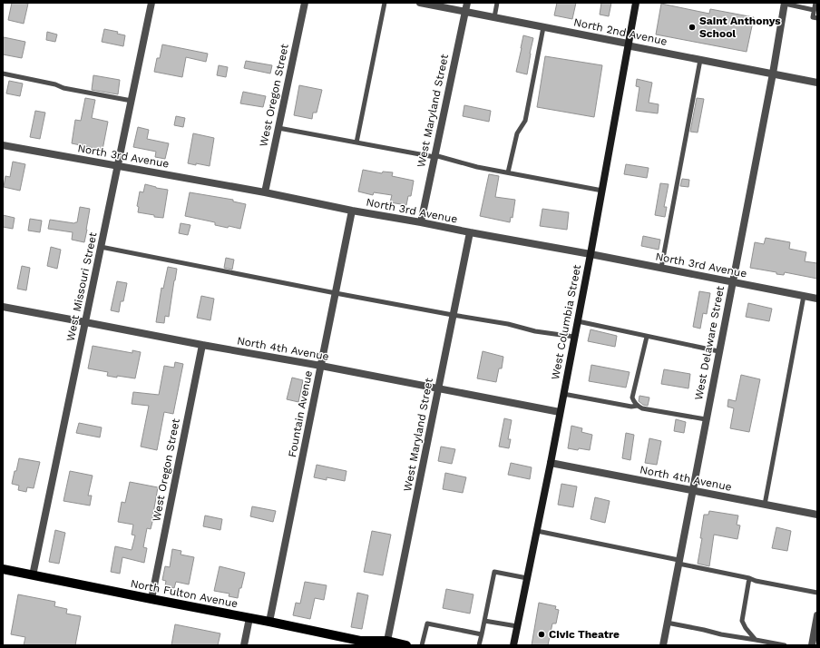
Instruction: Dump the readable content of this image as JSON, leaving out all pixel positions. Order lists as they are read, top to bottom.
{
  "streets": {
    "main road": ["West Columbia Street", "North Fulton Avenue"],
    "street": [
      "North 2nd Avenue",
      "West Oregon Street",
      "West Maryland Street",
      "North 3rd Avenue",
      "West Missouri Street",
      "West Delaware Street",
      "North 4th Avenue",
      "Fountain Avenue"
    ]
  },
  "crossings": [
    ["North 2nd Avenue", "West Maryland Street"],
    ["North 2nd Avenue", "West Columbia Street"],
    ["North 2nd Avenue", "West Delaware Street"],
    ["West Oregon Street", "North 3rd Avenue"],
    ["West Oregon Street", "North 4th Avenue"],
    ["West Oregon Street", "North Fulton Avenue"],
    ["West Maryland Street", "North 3rd Avenue"],
    ["West Maryland Street", "North 4th Avenue"],
    ["West Maryland Street", "North Fulton Avenue"],
    ["North 3rd Avenue", "West Missouri Street"],
    ["North 3rd Avenue", "West Columbia Street"],
    ["North 3rd Avenue", "West Delaware Street"],
    ["North 3rd Avenue", "Fountain Avenue"],
    ["West Missouri Street", "North 4th Avenue"],
    ["West Missouri Street", "North Fulton Avenue"],
    ["West Columbia Street", "North 4th Avenue"],
    ["West Delaware Street", "North 4th Avenue"],
    ["North 4th Avenue", "Fountain Avenue"],
    ["Fountain Avenue", "North Fulton Avenue"]
  ],
  "places": ["Saint Anthonys School", "Civic Theatre"]
}
